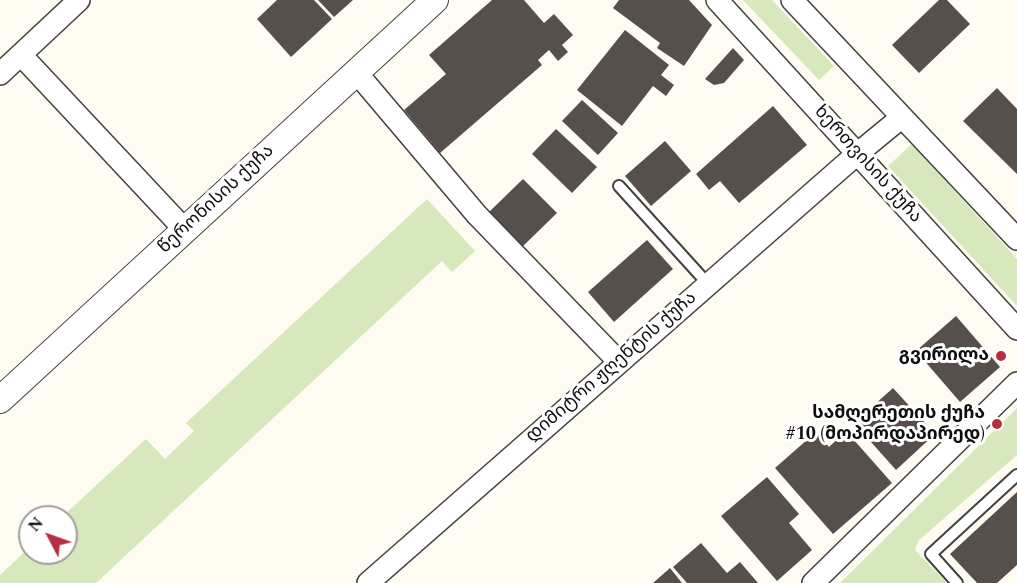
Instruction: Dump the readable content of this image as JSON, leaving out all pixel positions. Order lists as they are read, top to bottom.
{
  "streets": {
    "street": ["ხერთვისის ქუჩა", "წერონისის ქუჩა", "დიმიტრი ჟღენტის ქუჩა"]
  },
  "crossings": [
    ["ხერთვისის ქუჩა", "დიმიტრი ჟღენტის ქუჩა"]
  ],
  "places": ["გვირილა", "სამღერეთის ქუჩა #10 (მოპირდაპირედ)"],
  "north": "top left"
}
